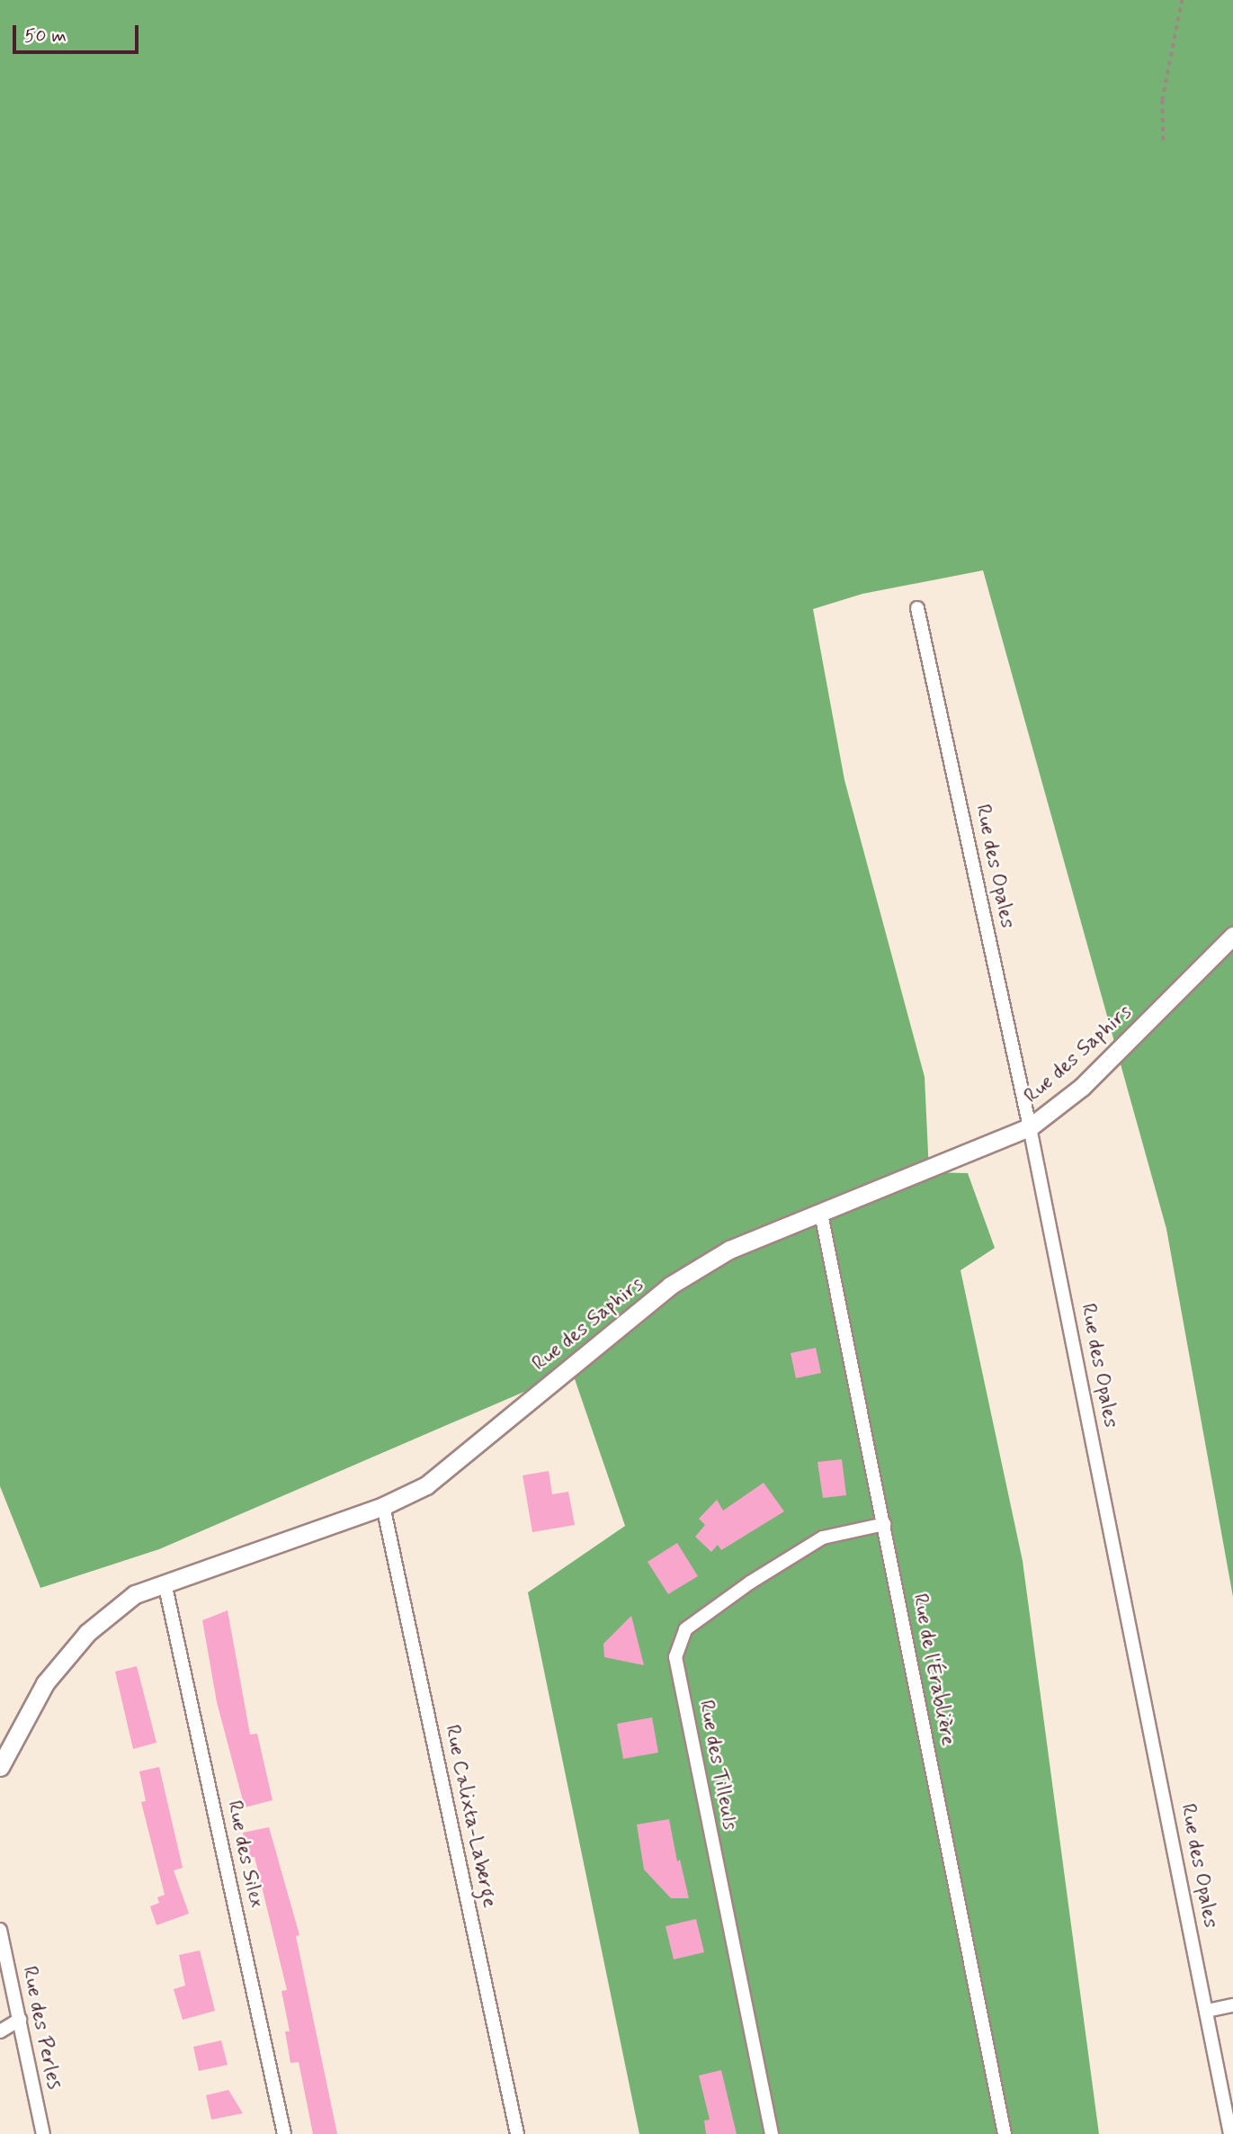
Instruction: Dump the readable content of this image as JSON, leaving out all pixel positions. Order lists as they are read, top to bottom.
{
  "streets": {
    "street": [
      "Rue des Opales",
      "Rue des Saphirs",
      "Rue de l'Érablière",
      "Rue des Tilleuls",
      "Rue Calixta-Laberge",
      "Rue des Silex",
      "Rue des Perles"
    ]
  },
  "crossings": [
    ["Rue des Opales", "Rue des Saphirs"],
    ["Rue des Saphirs", "Rue de l'Érablière"],
    ["Rue des Saphirs", "Rue Calixta-Laberge"],
    ["Rue des Saphirs", "Rue des Silex"],
    ["Rue de l'Érablière", "Rue des Tilleuls"]
  ],
  "scale_bar": "50 m"
}
